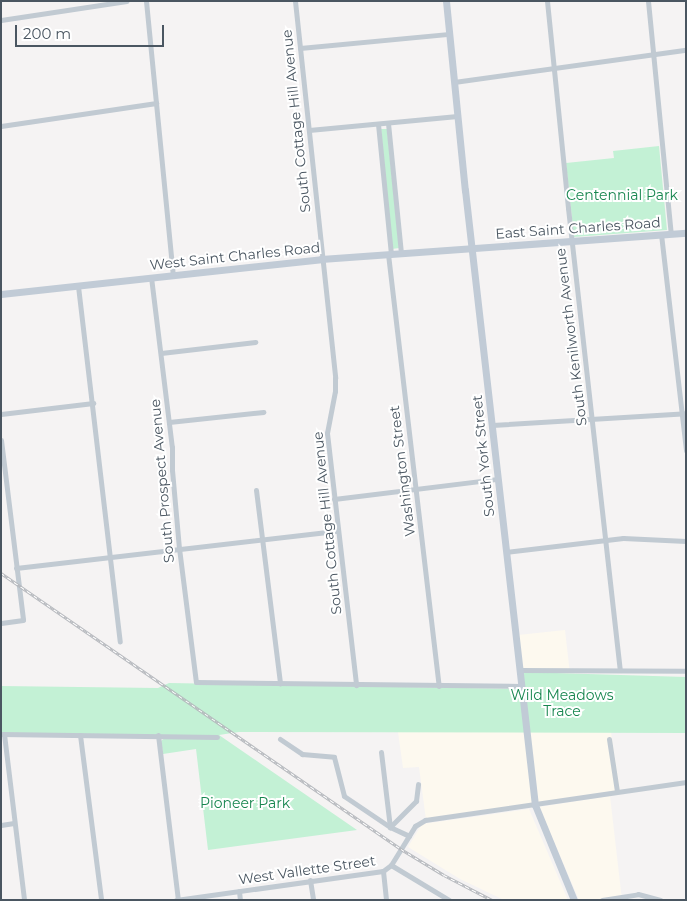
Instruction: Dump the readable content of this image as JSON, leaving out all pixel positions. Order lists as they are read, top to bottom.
{
  "streets": {
    "main road": ["East Saint Charles Road", "West Saint Charles Road", "South York Street"],
    "street": [
      "South Cottage Hill Avenue",
      "South Kenilworth Avenue",
      "Washington Street",
      "South Prospect Avenue",
      "West Vallette Street"
    ]
  },
  "crossings": [
    ["South Cottage Hill Avenue", "West Saint Charles Road"],
    ["East Saint Charles Road", "West Saint Charles Road"],
    ["East Saint Charles Road", "South Kenilworth Avenue"],
    ["East Saint Charles Road", "South York Street"],
    ["West Saint Charles Road", "South York Street"],
    ["West Saint Charles Road", "Washington Street"],
    ["West Saint Charles Road", "South Prospect Avenue"],
    ["South York Street", "West Vallette Street"]
  ],
  "parks": ["Centennial Park", "Wild Meadows Trace", "Pioneer Park"],
  "scale_bar": "200 m"
}
